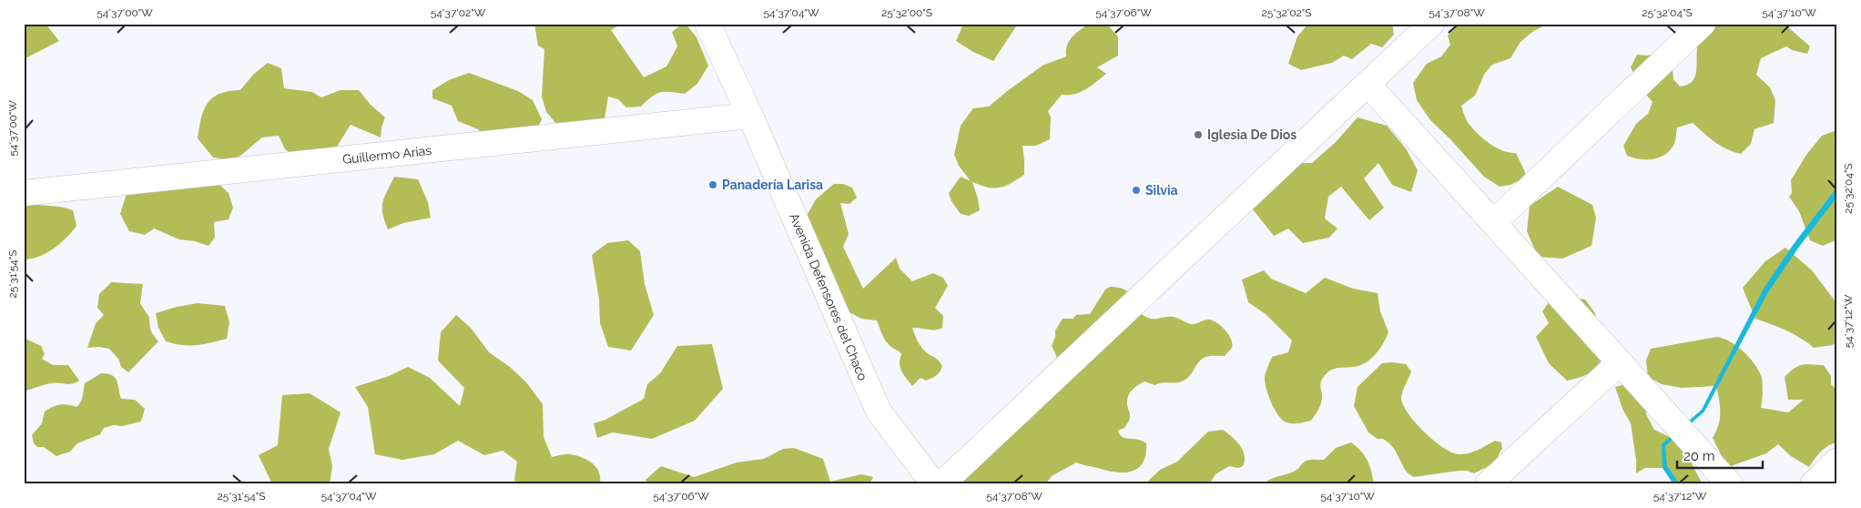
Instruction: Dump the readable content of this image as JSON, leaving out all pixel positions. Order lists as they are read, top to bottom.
{
  "streets": {
    "street": ["Guillermo Arias", "Avenida Defensores del Chaco"]
  },
  "crossings": [
    ["Guillermo Arias", "Avenida Defensores del Chaco"]
  ],
  "places": ["Iglesia De Dios", "Panadería Larisa", "Silvia"],
  "scale_bar": "20 m",
  "coordinates": [
    "54°37'00\"W",
    "54°37'02\"W",
    "54°37'04\"W",
    "25°32'00\"S",
    "54°37'06\"W",
    "25°32'02\"S",
    "54°37'08\"W",
    "25°32'04\"S",
    "54°37'10\"W",
    "25°31'54\"S",
    "54°37'12\"W"
  ]
}
